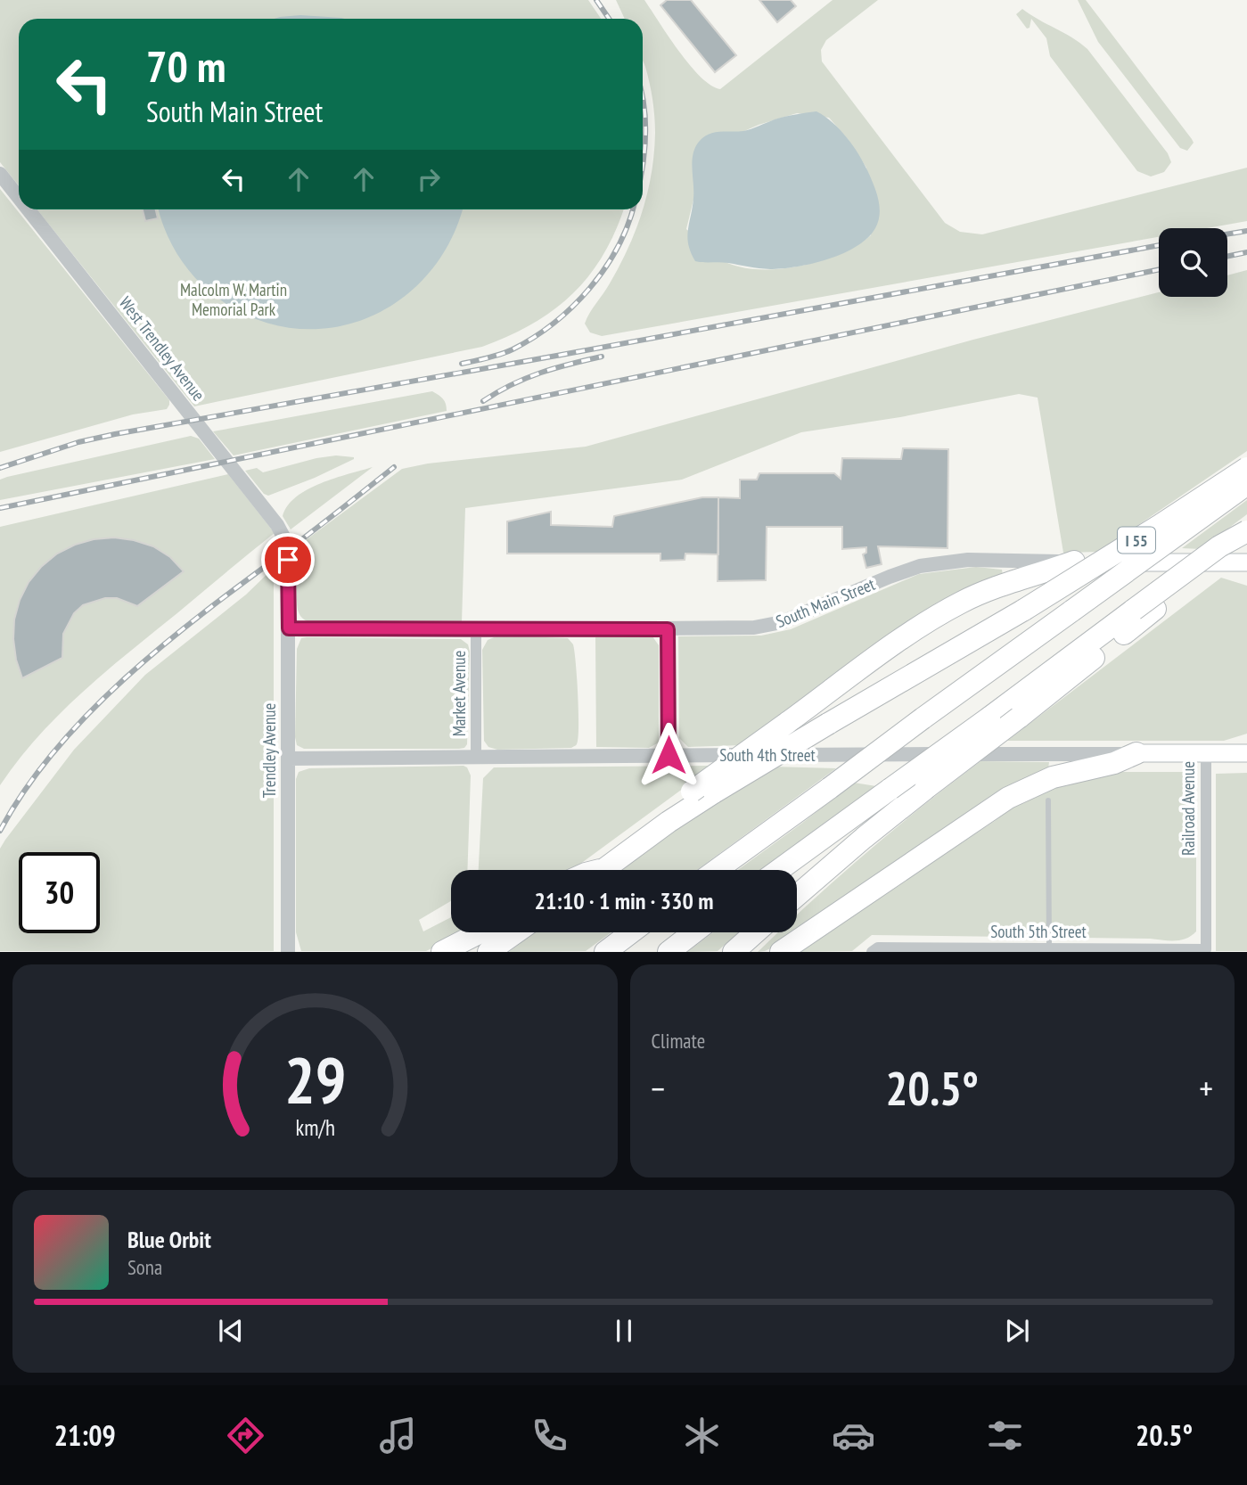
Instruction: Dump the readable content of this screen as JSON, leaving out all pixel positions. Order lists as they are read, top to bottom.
{
  "streets": {
    "highway": ["I 55"],
    "main road": ["South Main Street", "South 4th Street"],
    "street": [
      "West Trendley Avenue",
      "Market Avenue",
      "Trendley Avenue",
      "Railroad Avenue",
      "South 5th Street"
    ]
  },
  "crossings": [
    ["West Trendley Avenue", "Trendley Avenue"],
    ["South Main Street", "Market Avenue"],
    ["South Main Street", "Trendley Avenue"],
    ["Market Avenue", "South 4th Street"],
    ["Trendley Avenue", "South 4th Street"],
    ["South 4th Street", "Railroad Avenue"],
    ["Railroad Avenue", "South 5th Street"]
  ],
  "parks": ["Malcolm W. Martin Memorial Park"],
  "page": {
    "turn": ["70 m", "South Main Street"],
    "limit": "30",
    "trip": "21:10 · 1 min · 330 m",
    "tile": "Climate",
    "heat": ["−", "20.5°", "+"],
    "song": ["Blue Orbit", "Sona"],
    "tabs": ["21:09", "20.5°"],
    "gauge": ["29", "km/h"]
  }
}
